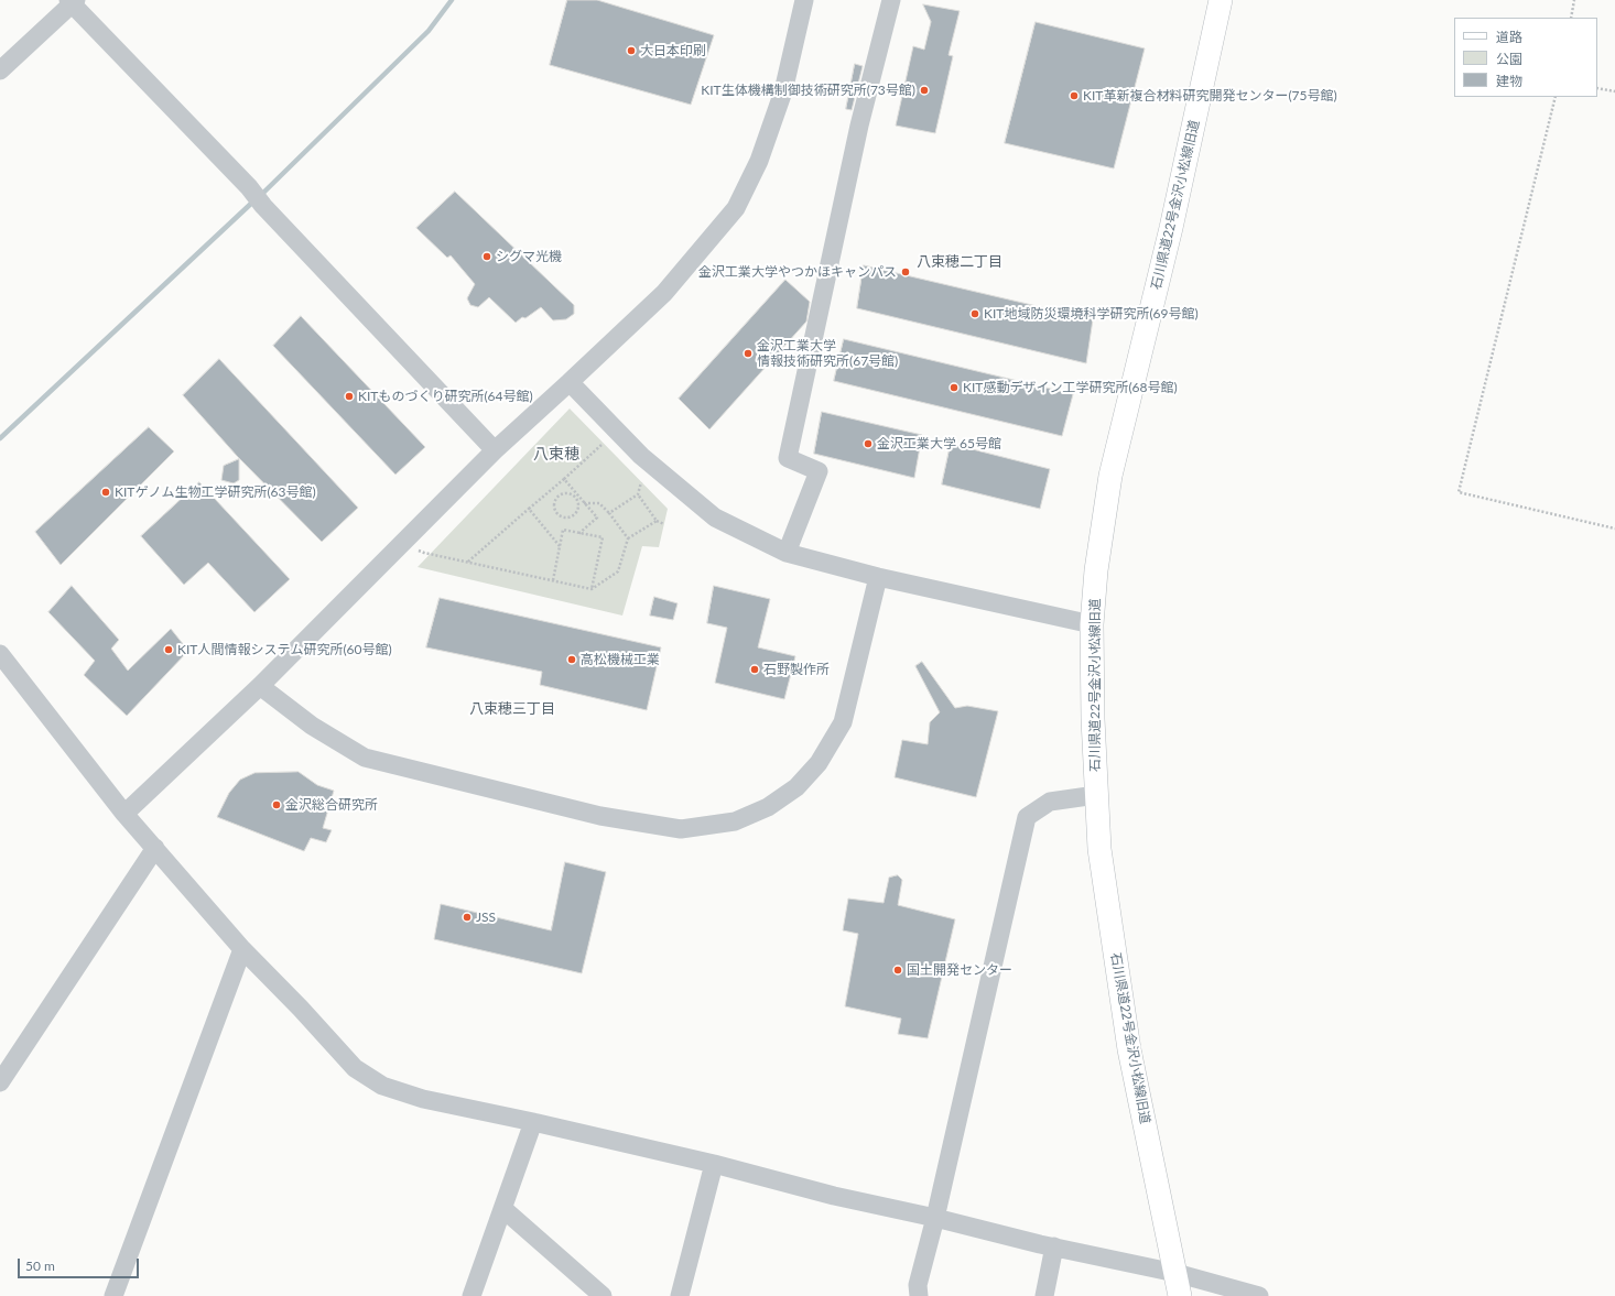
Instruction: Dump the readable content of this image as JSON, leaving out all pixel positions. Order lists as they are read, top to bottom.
{
  "streets": {
    "main road": ["石川県道22号金沢小松線旧道"]
  },
  "districts": ["八束穂二丁目", "八束穂", "八束穂三丁目"],
  "places": [
    "大日本印刷",
    "KIT生体機構制御技術研究所(73号館)",
    "KIT革新複合材料研究開発センター(75号館)",
    "シグマ光機",
    "金沢工業大学やつかほキャンパス",
    "KIT地域防災環境科学研究所(69号館)",
    "金沢工業大学 情報技術研究所(67号館)",
    "KIT感動デザイン工学研究所(68号館)",
    "KITものづくり研究所(64号館)",
    "金沢工業大学 65号館",
    "KITゲノム生物工学研究所(63号館)",
    "KIT人間情報システム研究所(60号館)",
    "高松機械工業",
    "石野製作所",
    "金沢総合研究所",
    "JSS",
    "国土開発センター"
  ],
  "legend": ["道路", "公園", "建物"],
  "scale_bar": "50 m"
}
